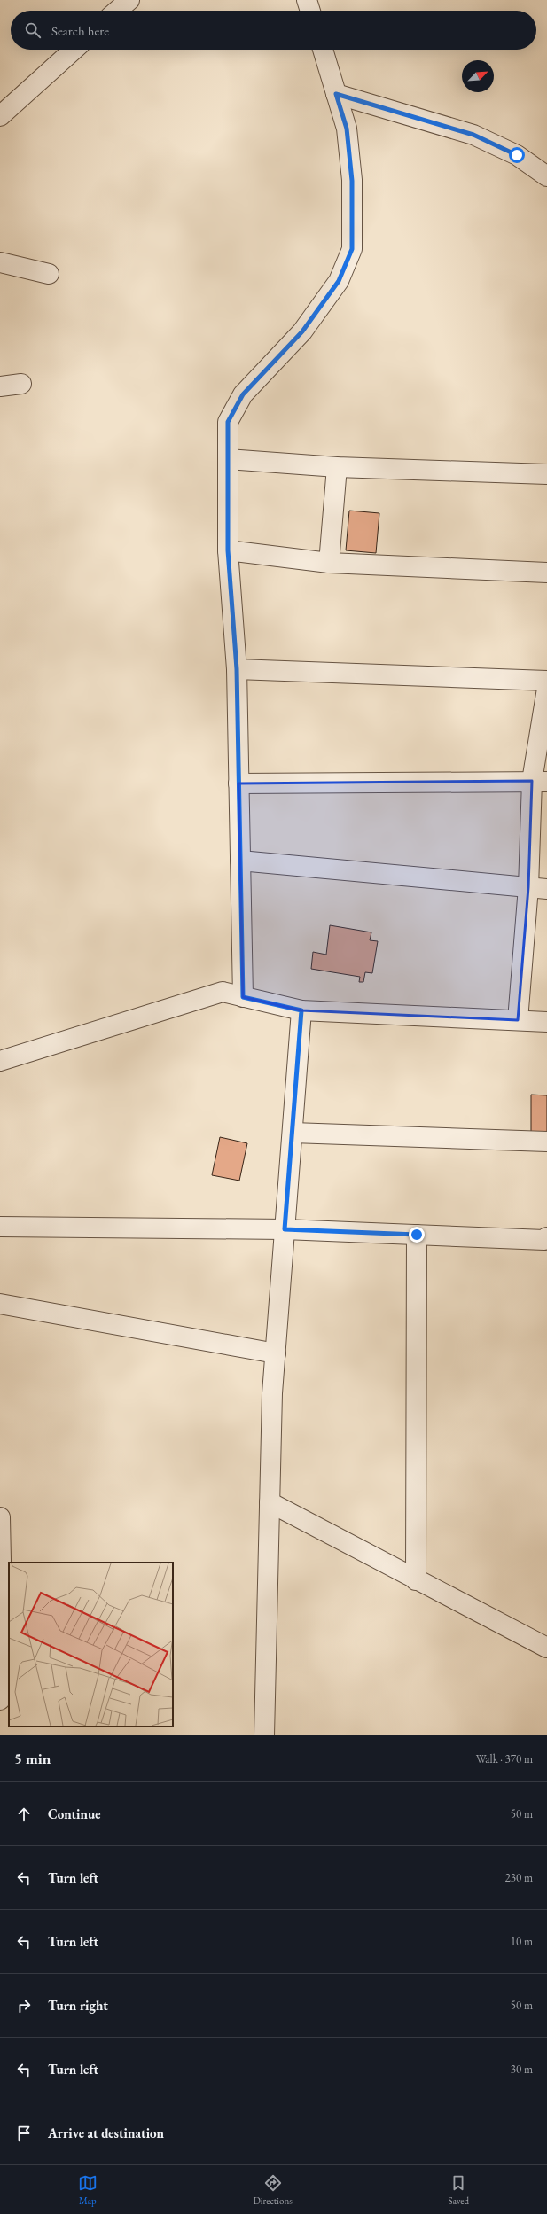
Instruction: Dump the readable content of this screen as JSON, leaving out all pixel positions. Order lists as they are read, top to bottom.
{
  "north": "top right",
  "page": {
    "search": "Search here",
    "heading": ["5 min", "Walk · 370 m"],
    "list": [
      ["Continue", "50 m"],
      ["Turn left", "230 m"],
      ["Turn left", "10 m"],
      ["Turn right", "50 m"],
      ["Turn left", "30 m"],
      "Arrive at destination"
    ],
    "nav": ["Map", "Directions", "Saved"]
  }
}
